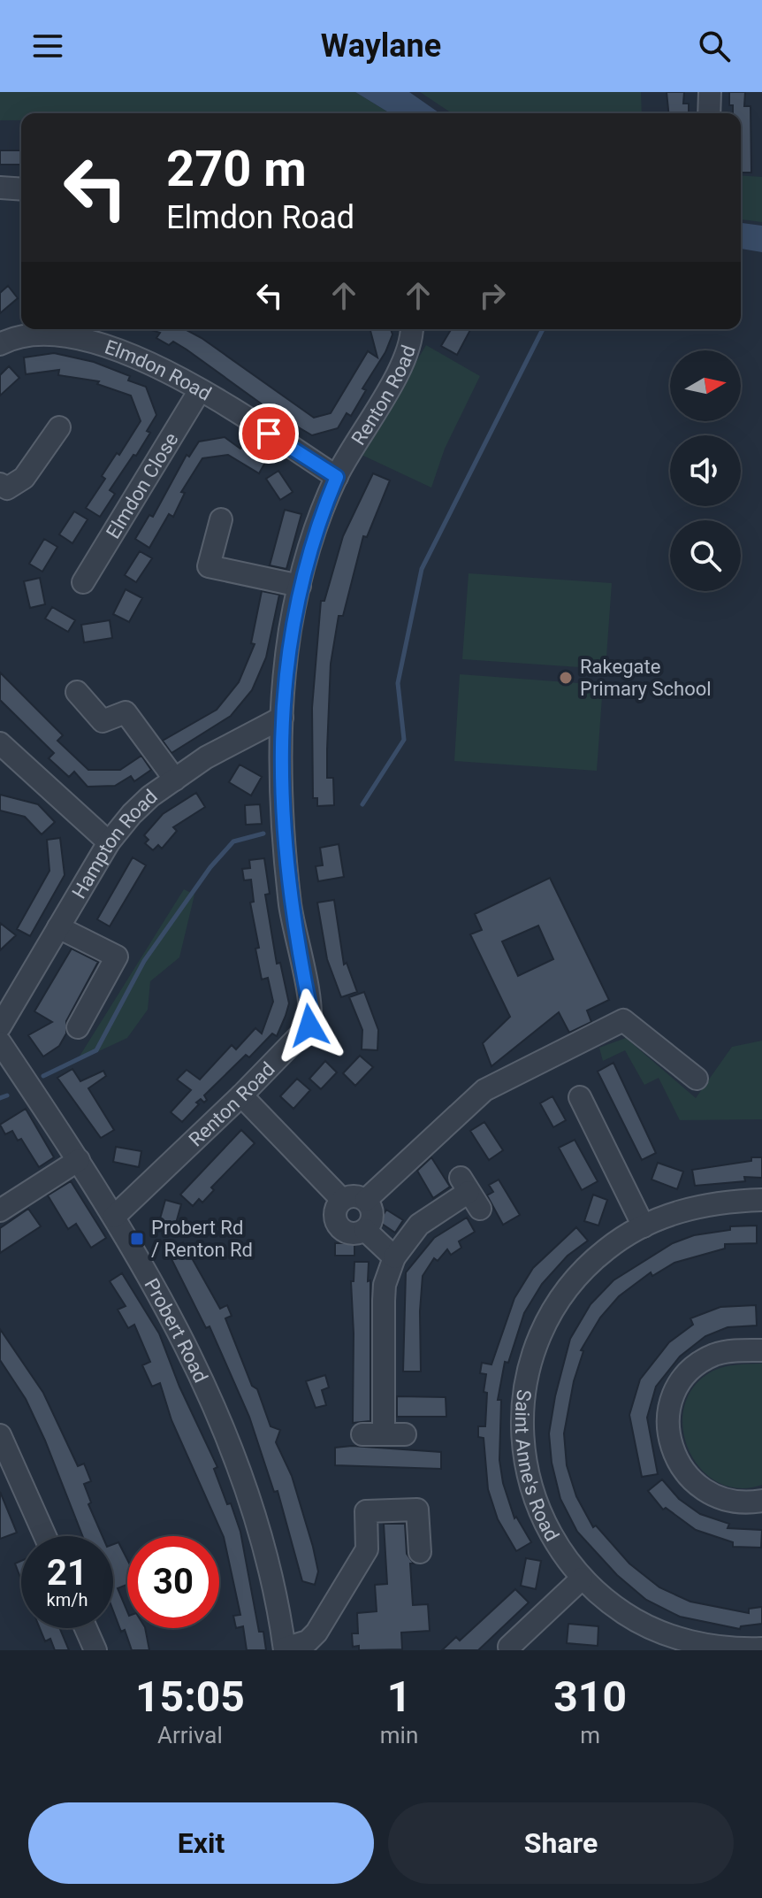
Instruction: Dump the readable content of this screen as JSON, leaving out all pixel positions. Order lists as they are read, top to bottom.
{
  "streets": {
    "street": [
      "Elmdon Road",
      "Renton Road",
      "Elmdon Close",
      "Hampton Road",
      "Probert Road",
      "Saint Anne's Road"
    ]
  },
  "crossings": [
    ["Elmdon Road", "Renton Road"],
    ["Elmdon Road", "Elmdon Close"],
    ["Renton Road", "Hampton Road"],
    ["Renton Road", "Probert Road"]
  ],
  "places": {
    "other": ["Rakegate Primary School"],
    "transit": ["Probert Rd / Renton Rd"]
  },
  "north": "right",
  "page": {
    "header": "Waylane",
    "turn": ["270 m", "Elmdon Road"],
    "speed": "21 km/h",
    "limit": "30",
    "eta": [
      "15:05",
      "Arrival",
      "1",
      "min",
      "310",
      "m"
    ],
    "buttons": ["Exit", "Share"]
  }
}
